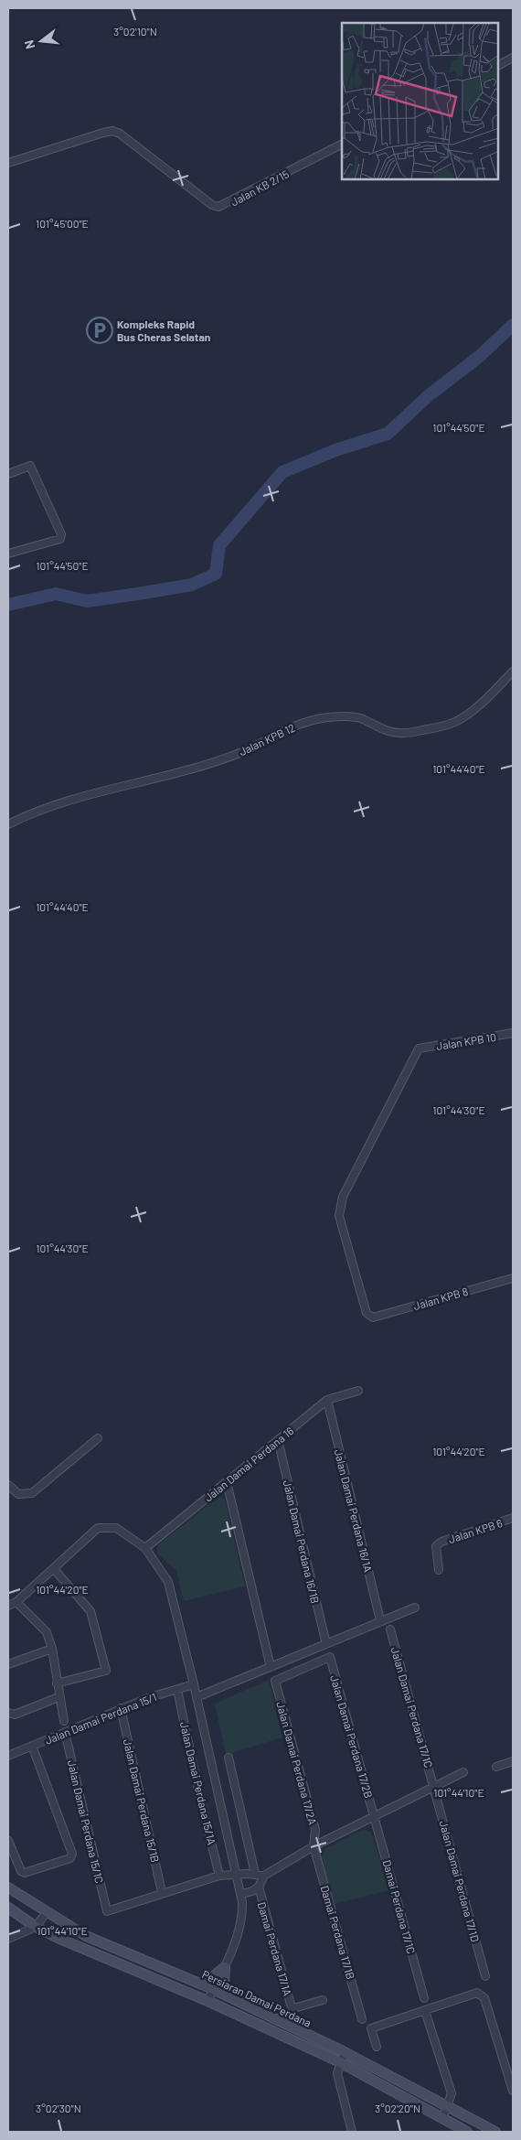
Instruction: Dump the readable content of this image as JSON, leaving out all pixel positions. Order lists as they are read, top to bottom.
{
  "streets": {
    "main road": ["Persiaran Damai Perdana"],
    "street": [
      "Jalan KB 2/15",
      "Jalan KPB 12",
      "Jalan KPB 10",
      "Jalan KPB 8",
      "Jalan Damai Perdana 16",
      "Jalan Damai Perdana 16/1A",
      "Jalan KPB 6",
      "Jalan Damai Perdana 16/1B",
      "Jalan Damai Perdana 17/1C",
      "Jalan Damai Perdana 15/1",
      "Jalan Damai Perdana 17/2B",
      "Jalan Damai Perdana 17/2A",
      "Jalan Damai Perdana 15/1A",
      "Jalan Damai Perdana 15/1B",
      "Jalan Damai Perdana 15/1C",
      "Jalan Damai Perdana 17/1D",
      "Damai Perdana 17/1C",
      "Damai Perdana 17/1B",
      "Damai Perdana 17/1A"
    ]
  },
  "crossings": [
    ["Jalan KPB 10", "Jalan KPB 8"],
    ["Jalan Damai Perdana 16", "Jalan Damai Perdana 16/1A"],
    ["Jalan Damai Perdana 16", "Jalan Damai Perdana 16/1B"],
    ["Jalan Damai Perdana 17/1C", "Jalan Damai Perdana 17/1D"],
    ["Jalan Damai Perdana 15/1", "Jalan Damai Perdana 15/1A"],
    ["Jalan Damai Perdana 15/1", "Jalan Damai Perdana 15/1B"],
    ["Jalan Damai Perdana 15/1", "Jalan Damai Perdana 15/1C"],
    ["Jalan Damai Perdana 17/2B", "Jalan Damai Perdana 17/2A"],
    ["Jalan Damai Perdana 17/2B", "Damai Perdana 17/1C"],
    ["Jalan Damai Perdana 17/2A", "Damai Perdana 17/1B"],
    ["Jalan Damai Perdana 15/1B", "Jalan Damai Perdana 15/1C"]
  ],
  "places": {
    "parking": ["Kompleks Rapid Bus Cheras Selatan"]
  },
  "north": "left",
  "coordinates": [
    "3°02'10\"N",
    "101°45'00\"E",
    "101°44'50\"E",
    "101°44'40\"E",
    "101°44'30\"E",
    "101°44'20\"E",
    "101°44'10\"E",
    "3°02'30\"N",
    "3°02'20\"N"
  ]
}
